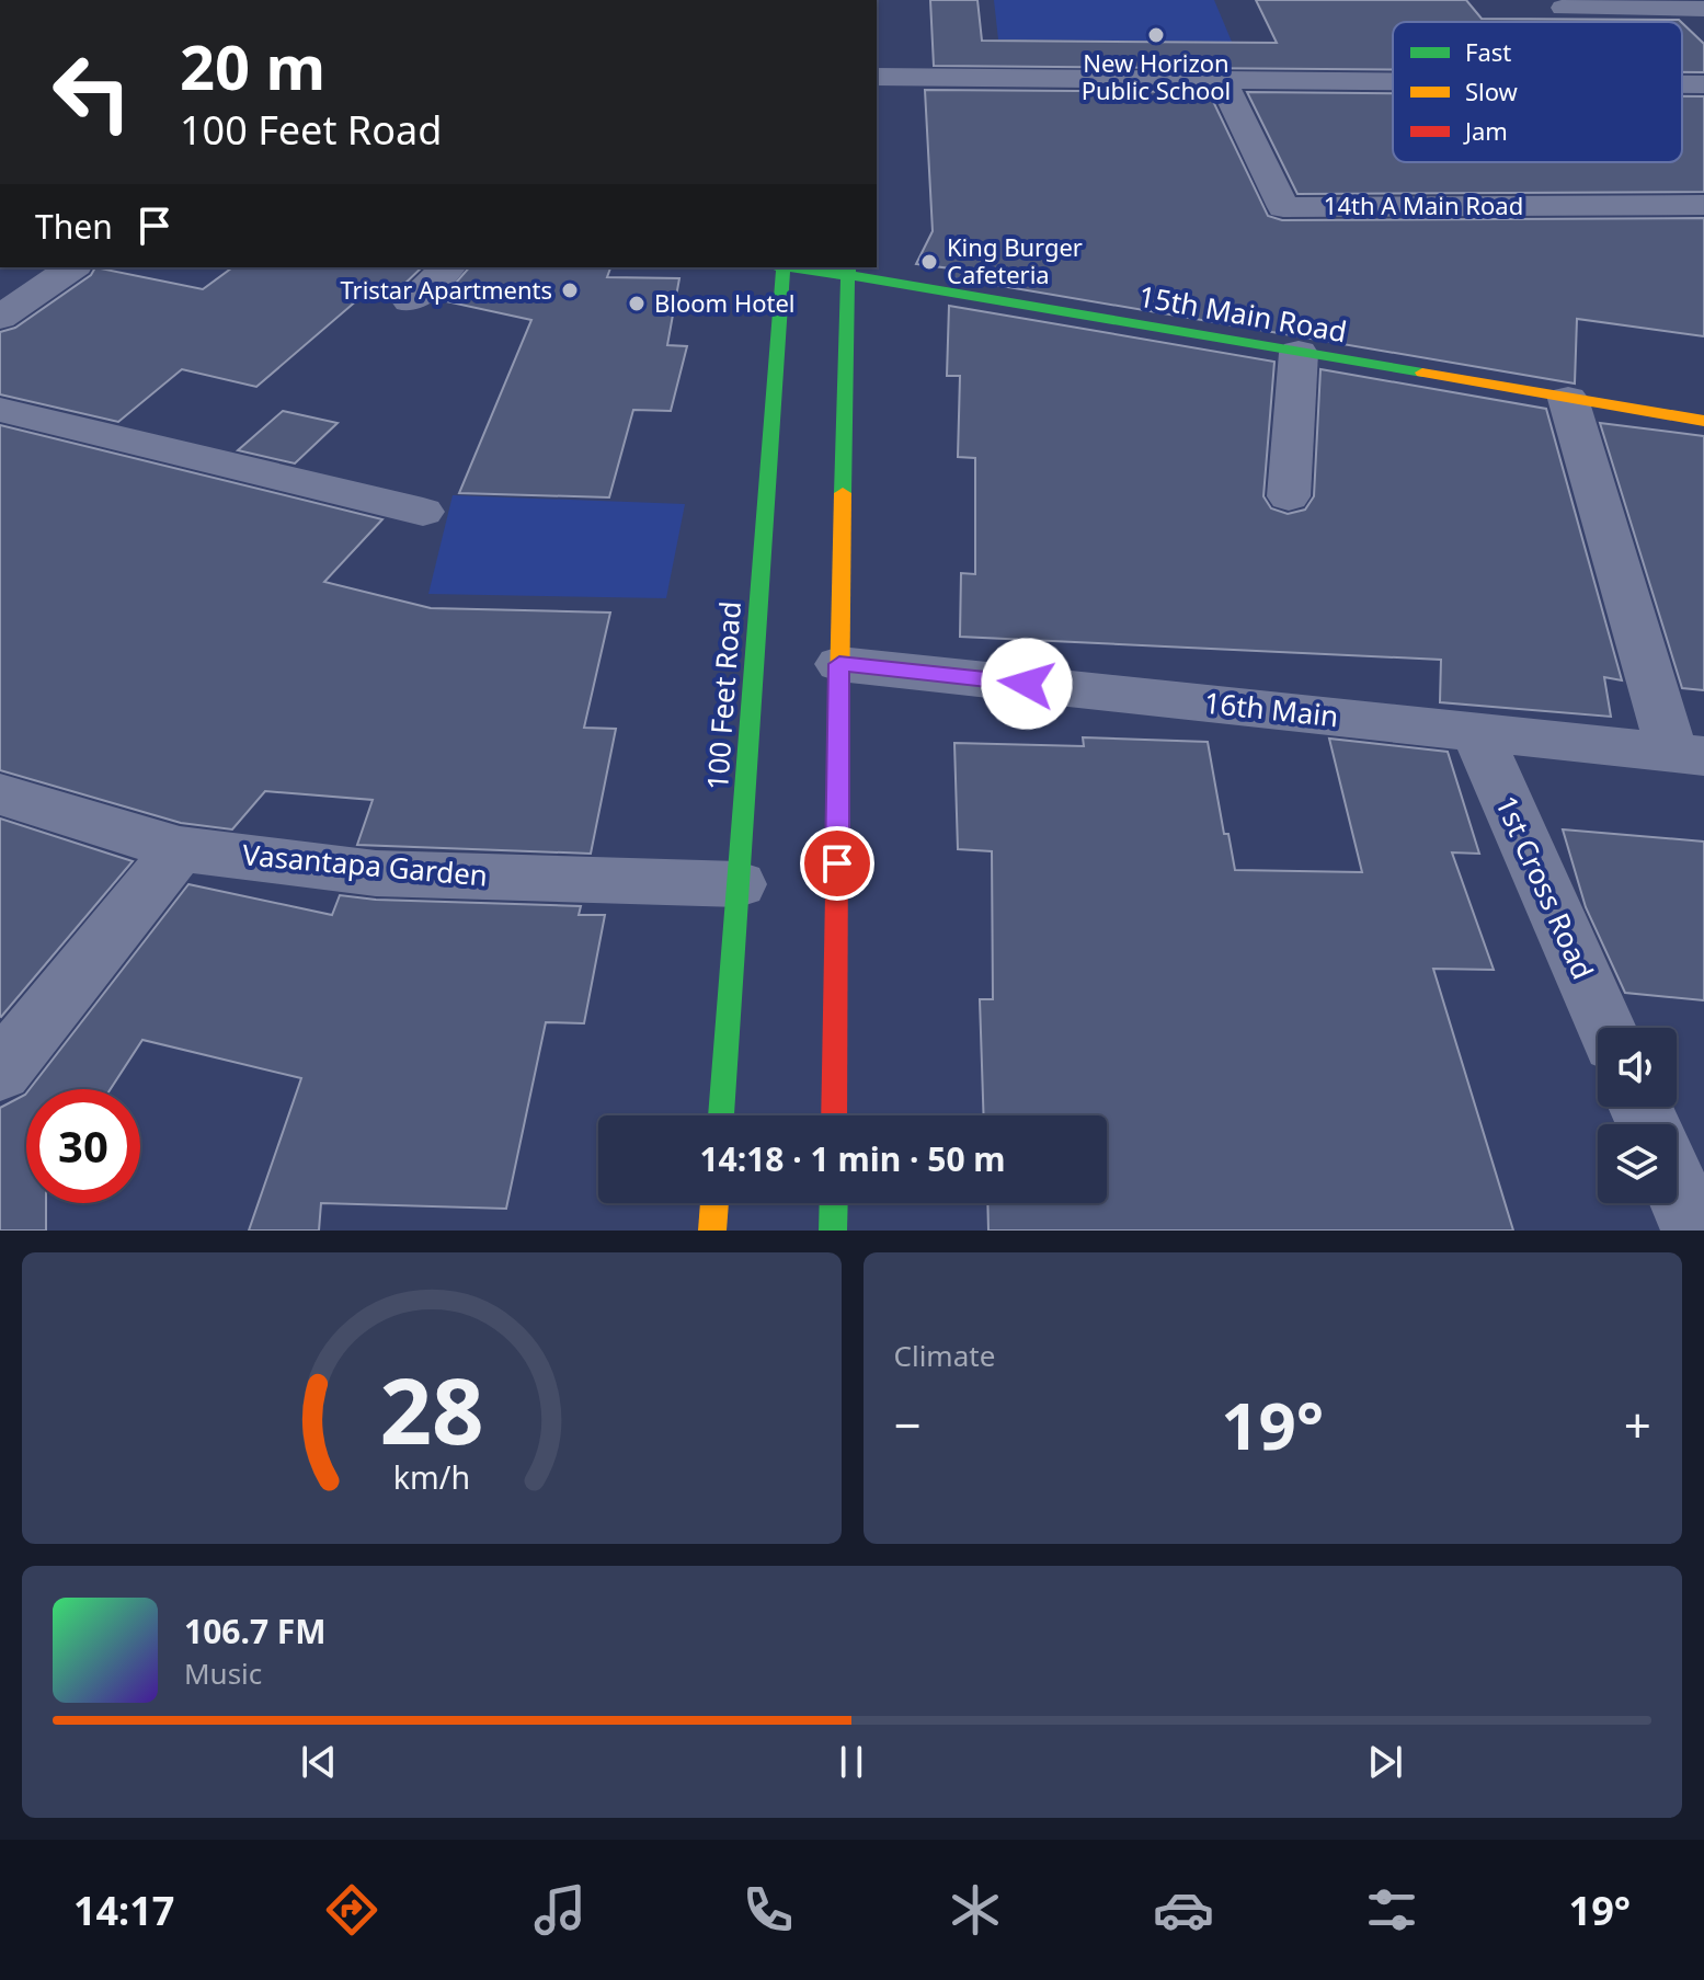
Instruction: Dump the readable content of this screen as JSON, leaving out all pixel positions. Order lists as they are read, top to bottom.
{
  "streets": {
    "main road": ["15th Main Road", "100 Feet Road"],
    "street": [
      "14th A Main Road",
      "16th Main",
      "Vasantapa Garden",
      "1st Cross Road"
    ]
  },
  "crossings": [
    ["100 Feet Road", "Vasantapa Garden"],
    ["16th Main", "1st Cross Road"]
  ],
  "places": [
    "New Horizon Public School",
    "King Burger Cafeteria",
    "Tristar Apartments",
    "Bloom Hotel"
  ],
  "legend": ["Fast", "Slow", "Jam"],
  "page": {
    "turn": ["20 m", "100 Feet Road"],
    "then": "Then",
    "limit": "30",
    "trip": "14:18 · 1 min · 50 m",
    "tile": "Climate",
    "heat": ["−", "19°", "+"],
    "song": ["106.7 FM", "Music"],
    "tabs": ["14:17", "19°"],
    "gauge": ["28", "km/h"]
  }
}
